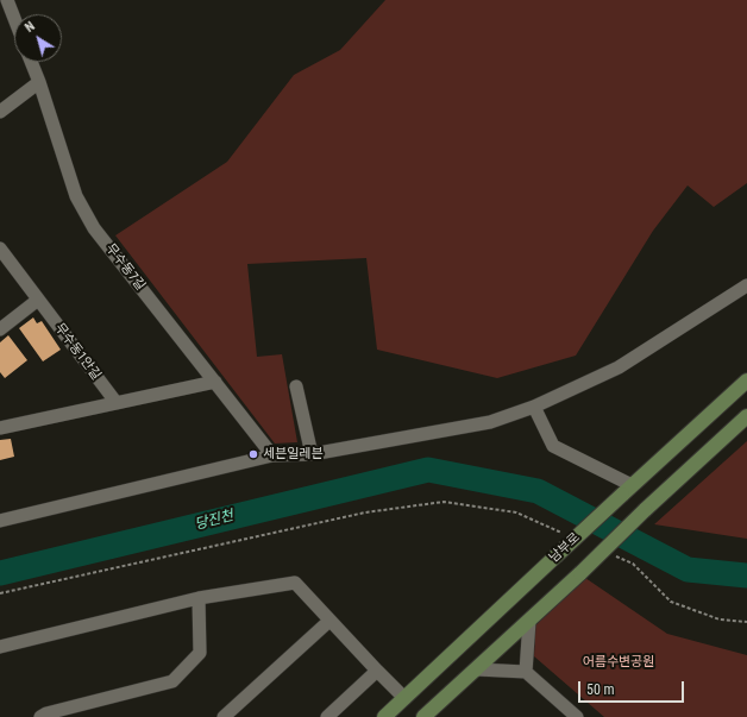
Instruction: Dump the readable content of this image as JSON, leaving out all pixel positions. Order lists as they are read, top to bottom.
{
  "streets": {
    "main road": ["남부로"],
    "street": ["무수동7길", "무수동1안길"]
  },
  "water": ["당진천"],
  "parks": ["어름수변공원"],
  "places": ["세븐일레븐"],
  "scale_bar": "50 m",
  "north": "top left"
}
